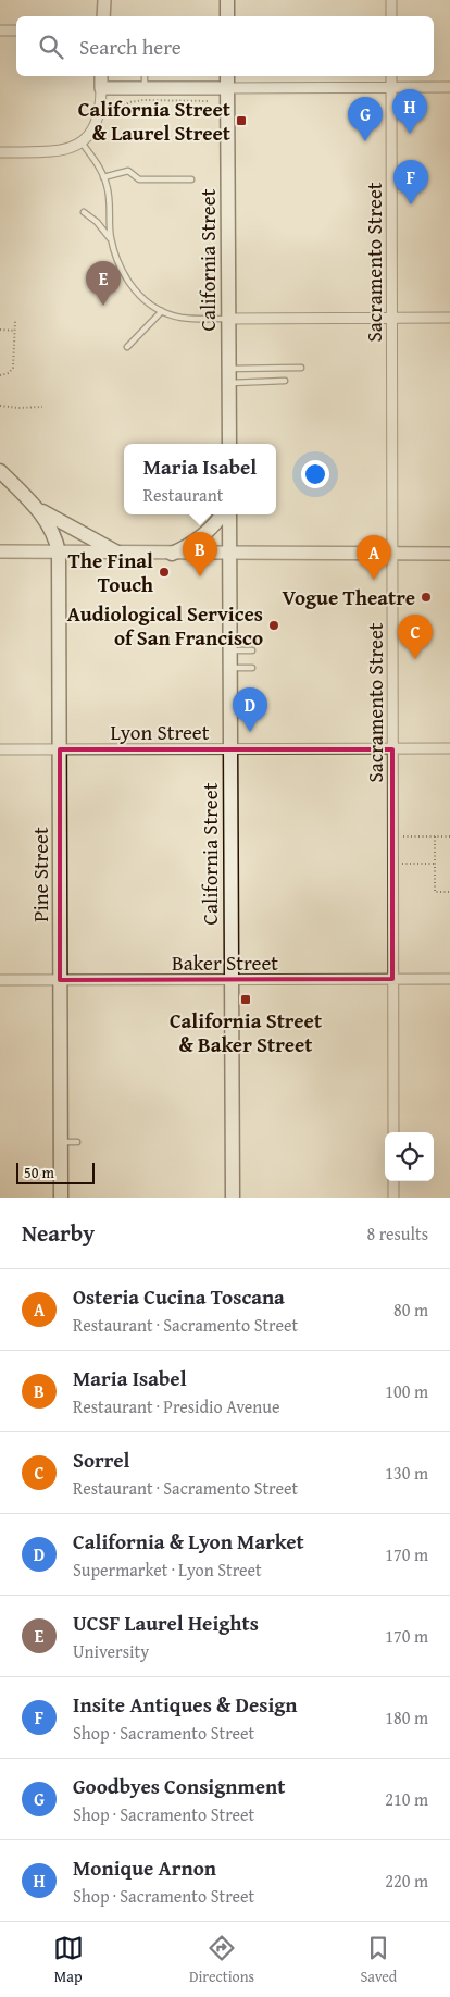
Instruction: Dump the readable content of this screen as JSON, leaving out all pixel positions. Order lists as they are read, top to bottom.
{
  "streets": {
    "main road": ["California Street", "Pine Street"],
    "street": ["Sacramento Street", "Lyon Street", "Baker Street"]
  },
  "crossings": [
    ["California Street", "Lyon Street"],
    ["California Street", "Baker Street"],
    ["Sacramento Street", "Lyon Street"],
    ["Sacramento Street", "Baker Street"],
    ["Lyon Street", "Pine Street"],
    ["Pine Street", "Baker Street"]
  ],
  "places": {
    "transit": ["California Street & Laurel Street", "California Street & Baker Street"],
    "other": ["The Final Touch", "Vogue Theatre", "Audiological Services of San Francisco"]
  },
  "scale_bar": "50 m",
  "page": {
    "search": "Search here",
    "pins": [
      "H",
      "G",
      "F",
      "E",
      "B",
      "A",
      "C",
      "D"
    ],
    "popup": ["Maria Isabel", "Restaurant"],
    "scale": "50 m",
    "heading": ["Nearby", "8 results"],
    "list": [
      {
        "mark": "A",
        "name": "Osteria Cucina Toscana",
        "note": "Restaurant · Sacramento Street",
        "value": "80 m"
      },
      {
        "mark": "B",
        "name": "Maria Isabel",
        "note": "Restaurant · Presidio Avenue",
        "value": "100 m"
      },
      {
        "mark": "C",
        "name": "Sorrel",
        "note": "Restaurant · Sacramento Street",
        "value": "130 m"
      },
      {
        "mark": "D",
        "name": "California & Lyon Market",
        "note": "Supermarket · Lyon Street",
        "value": "170 m"
      },
      {
        "mark": "E",
        "name": "UCSF Laurel Heights",
        "note": "University",
        "value": "170 m"
      },
      {
        "mark": "F",
        "name": "Insite Antiques & Design",
        "note": "Shop · Sacramento Street",
        "value": "180 m"
      },
      {
        "mark": "G",
        "name": "Goodbyes Consignment",
        "note": "Shop · Sacramento Street",
        "value": "210 m"
      },
      {
        "mark": "H",
        "name": "Monique Arnon",
        "note": "Shop · Sacramento Street",
        "value": "220 m"
      }
    ],
    "nav": ["Map", "Directions", "Saved"]
  }
}
